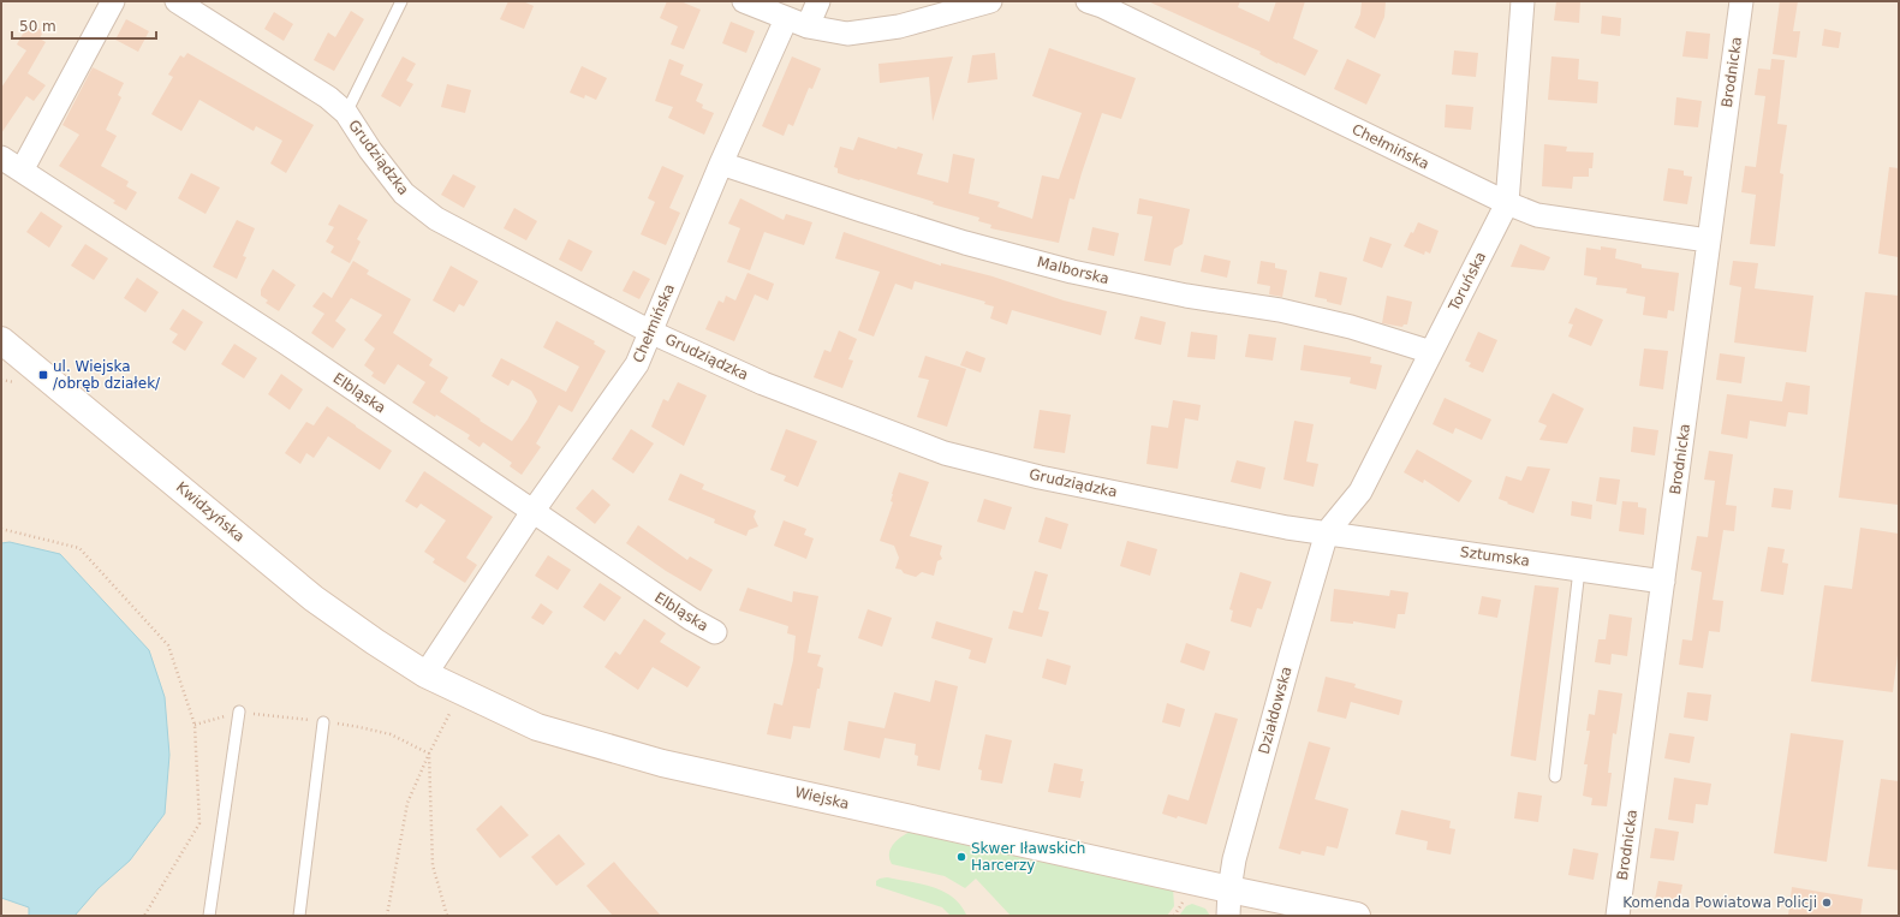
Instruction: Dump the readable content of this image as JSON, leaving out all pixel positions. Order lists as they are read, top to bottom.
{
  "streets": {
    "street": [
      "Brodnicka",
      "Chełmińska",
      "Grudziądzka",
      "Malborska",
      "Toruńska",
      "Elbląska",
      "Kwidzyńska",
      "Sztumska",
      "Działdowska",
      "Wiejska"
    ]
  },
  "crossings": [
    ["Brodnicka", "Chełmińska"],
    ["Brodnicka", "Sztumska"],
    ["Chełmińska", "Grudziądzka"],
    ["Chełmińska", "Malborska"],
    ["Chełmińska", "Toruńska"],
    ["Chełmińska", "Elbląska"],
    ["Chełmińska", "Kwidzyńska"],
    ["Chełmińska", "Wiejska"],
    ["Grudziądzka", "Toruńska"],
    ["Grudziądzka", "Sztumska"],
    ["Grudziądzka", "Działdowska"],
    ["Malborska", "Toruńska"],
    ["Toruńska", "Sztumska"],
    ["Toruńska", "Działdowska"],
    ["Kwidzyńska", "Wiejska"],
    ["Sztumska", "Działdowska"],
    ["Działdowska", "Wiejska"]
  ],
  "places": {
    "transit": ["ul. Wiejska /obręb działek/"],
    "other": ["Skwer Iławskich Harcerzy", "Komenda Powiatowa Policji"]
  },
  "scale_bar": "50 m"
}
